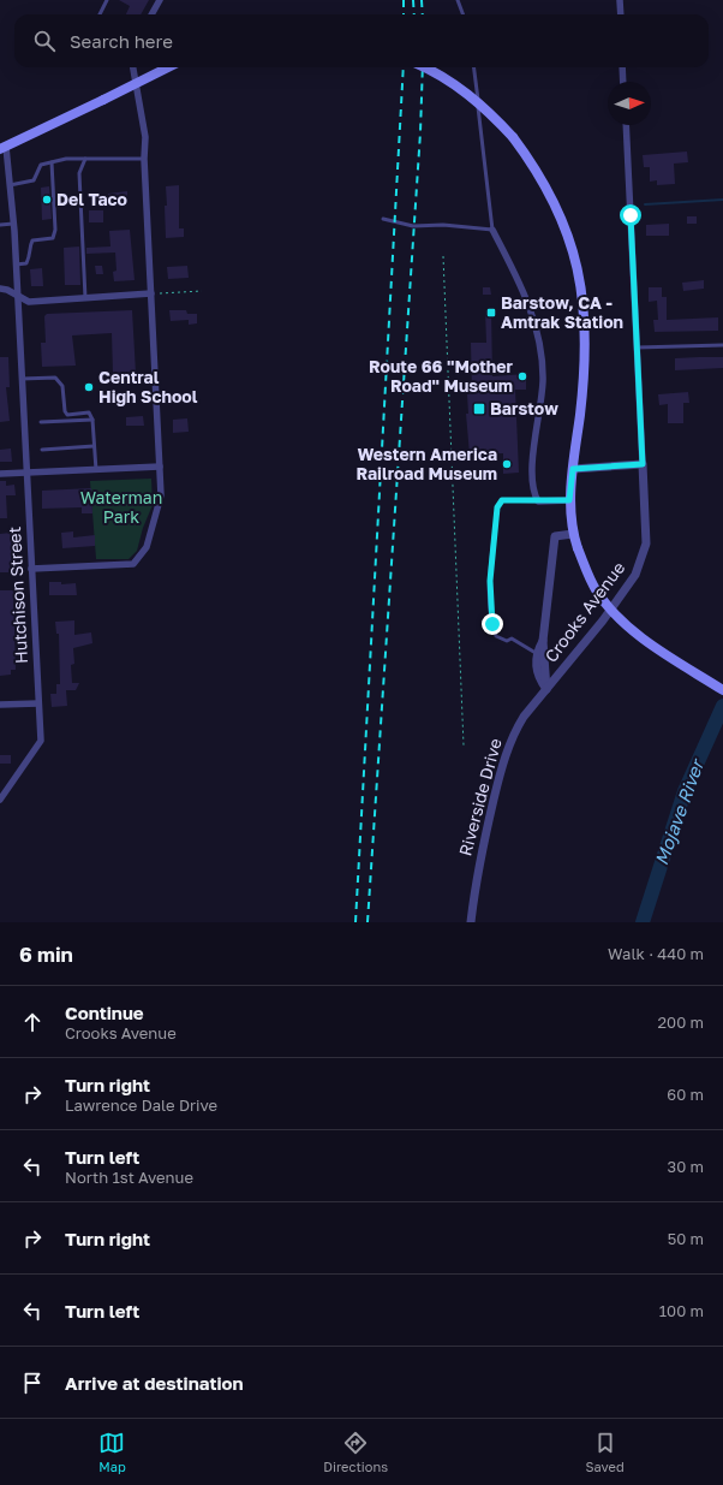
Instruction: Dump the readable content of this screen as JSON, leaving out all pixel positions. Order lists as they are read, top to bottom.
{
  "streets": {
    "street": ["Hutchison Street", "Crooks Avenue", "Riverside Drive"]
  },
  "crossings": [
    ["Crooks Avenue", "Riverside Drive"]
  ],
  "water": ["Mojave River"],
  "parks": ["Waterman Park"],
  "places": {
    "other": [
      "Del Taco",
      "Route 66 \"Mother Road\" Museum",
      "Central High School",
      "Western America Railroad Museum"
    ],
    "transit": ["Barstow, CA - Amtrak Station", "Barstow"]
  },
  "north": "right",
  "page": {
    "search": "Search here",
    "heading": ["6 min", "Walk · 440 m"],
    "list": [
      ["Continue", "Crooks Avenue", "200 m"],
      ["Turn right", "Lawrence Dale Drive", "60 m"],
      ["Turn left", "North 1st Avenue", "30 m"],
      ["Turn right", "50 m"],
      ["Turn left", "100 m"],
      "Arrive at destination"
    ],
    "nav": ["Map", "Directions", "Saved"]
  }
}
